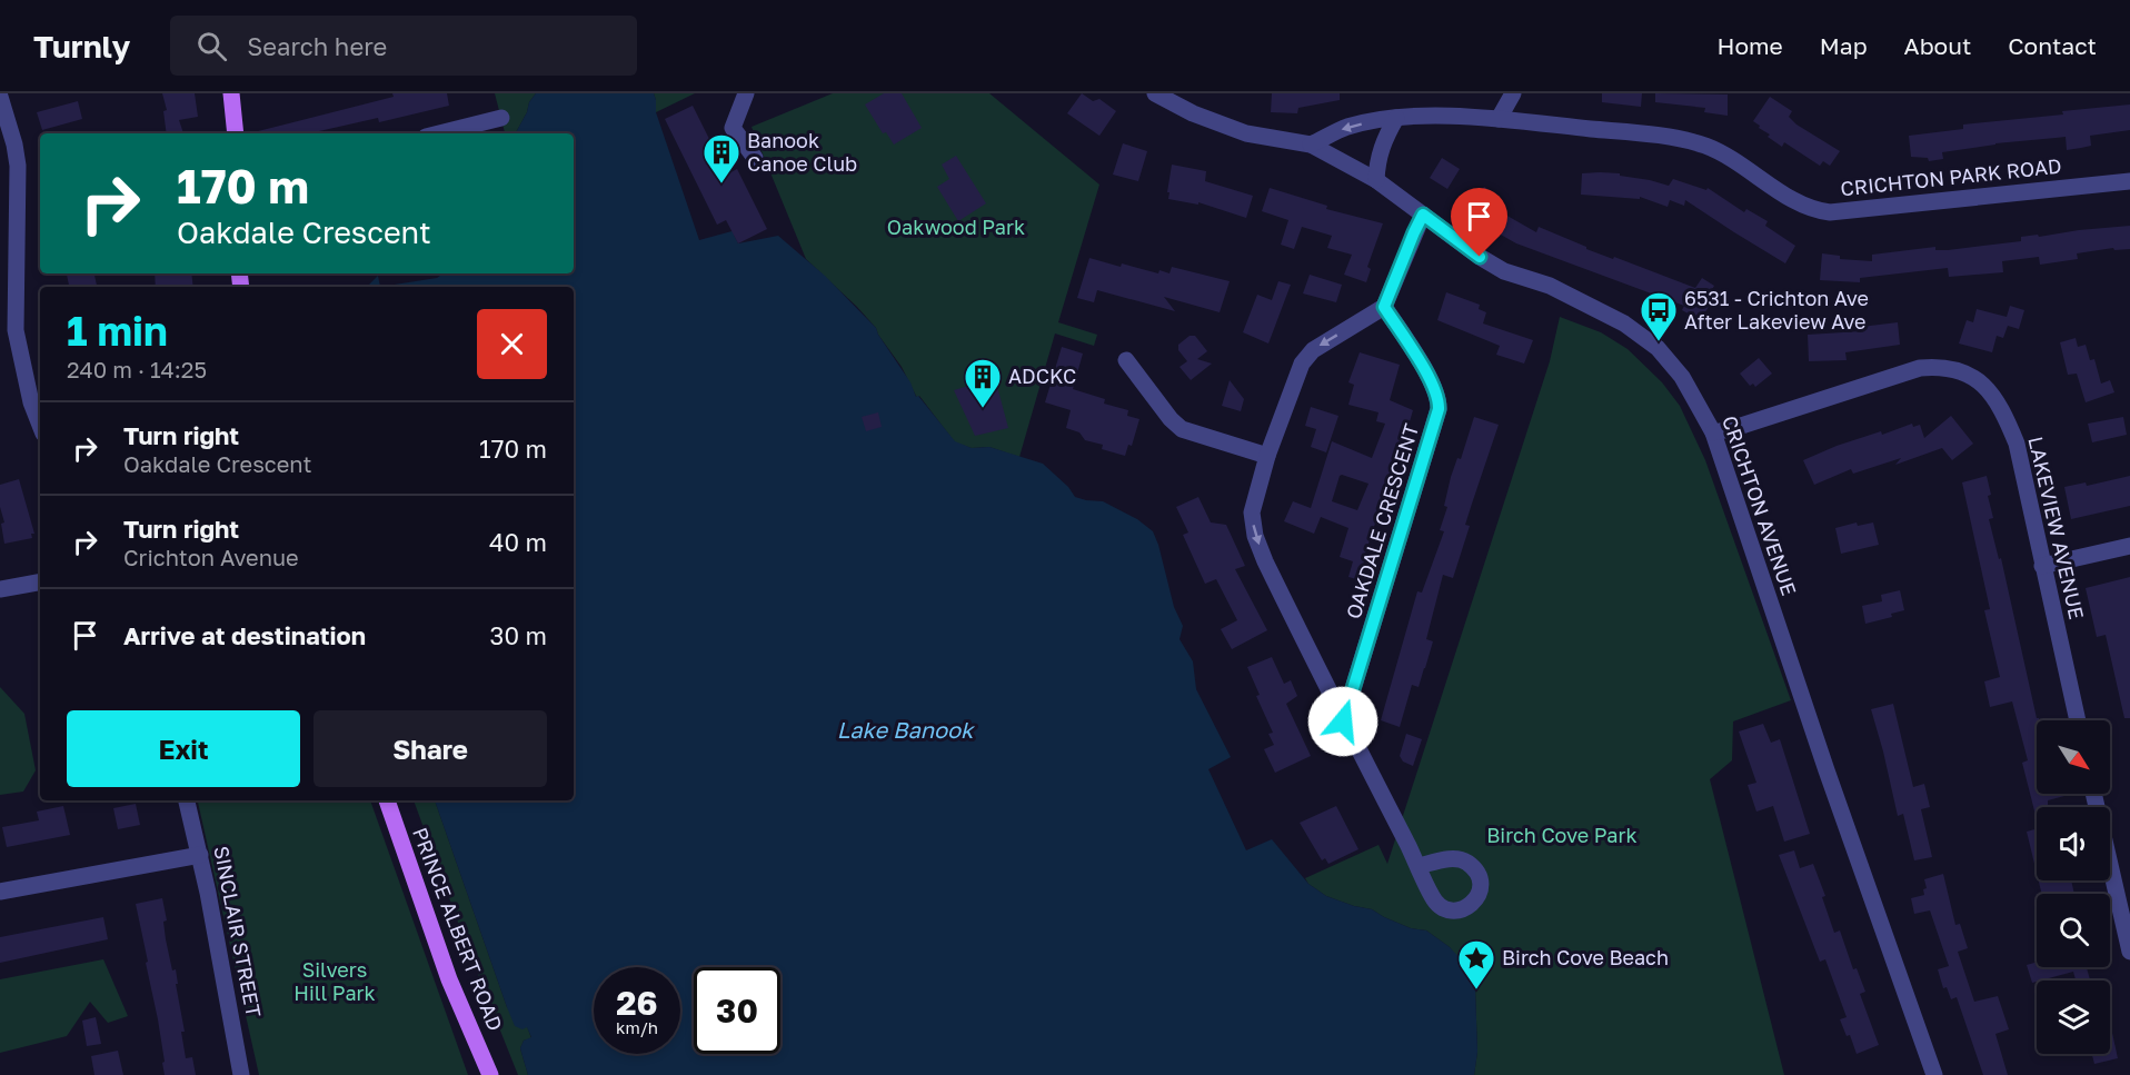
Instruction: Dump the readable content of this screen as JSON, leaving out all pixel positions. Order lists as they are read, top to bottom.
{
  "streets": {
    "main road": ["PRINCE ALBERT ROAD"],
    "street": [
      "CRICHTON PARK ROAD",
      "CRICHTON AVENUE",
      "OAKDALE CRESCENT",
      "LAKEVIEW AVENUE",
      "SINCLAIR STREET"
    ]
  },
  "crossings": [
    ["CRICHTON PARK ROAD", "CRICHTON AVENUE"],
    ["CRICHTON AVENUE", "LAKEVIEW AVENUE"]
  ],
  "water": ["Lake Banook"],
  "parks": ["Oakwood Park", "Birch Cove Park", "Silvers Hill Park"],
  "places": {
    "building": ["Banook Canoe Club", "ADCKC"],
    "bus stop": ["6531 - Crichton Ave After Lakeview Ave"],
    "place": ["Birch Cove Beach"]
  },
  "north": "bottom right",
  "page": {
    "header": "Turnly",
    "search": "Search here",
    "nav": [
      "Home",
      "Map",
      "About",
      "Contact"
    ],
    "turn": ["170 m", "Oakdale Crescent"],
    "heading": ["1 min", "240 m · 14:25"],
    "list": [
      {
        "name": "Turn right",
        "note": "Oakdale Crescent",
        "value": "170 m"
      },
      {
        "name": "Turn right",
        "note": "Crichton Avenue",
        "value": "40 m"
      },
      {
        "name": "Arrive at destination",
        "value": "30 m"
      }
    ],
    "buttons": ["Exit", "Share"],
    "speed": "26 km/h",
    "limit": "30"
  }
}
